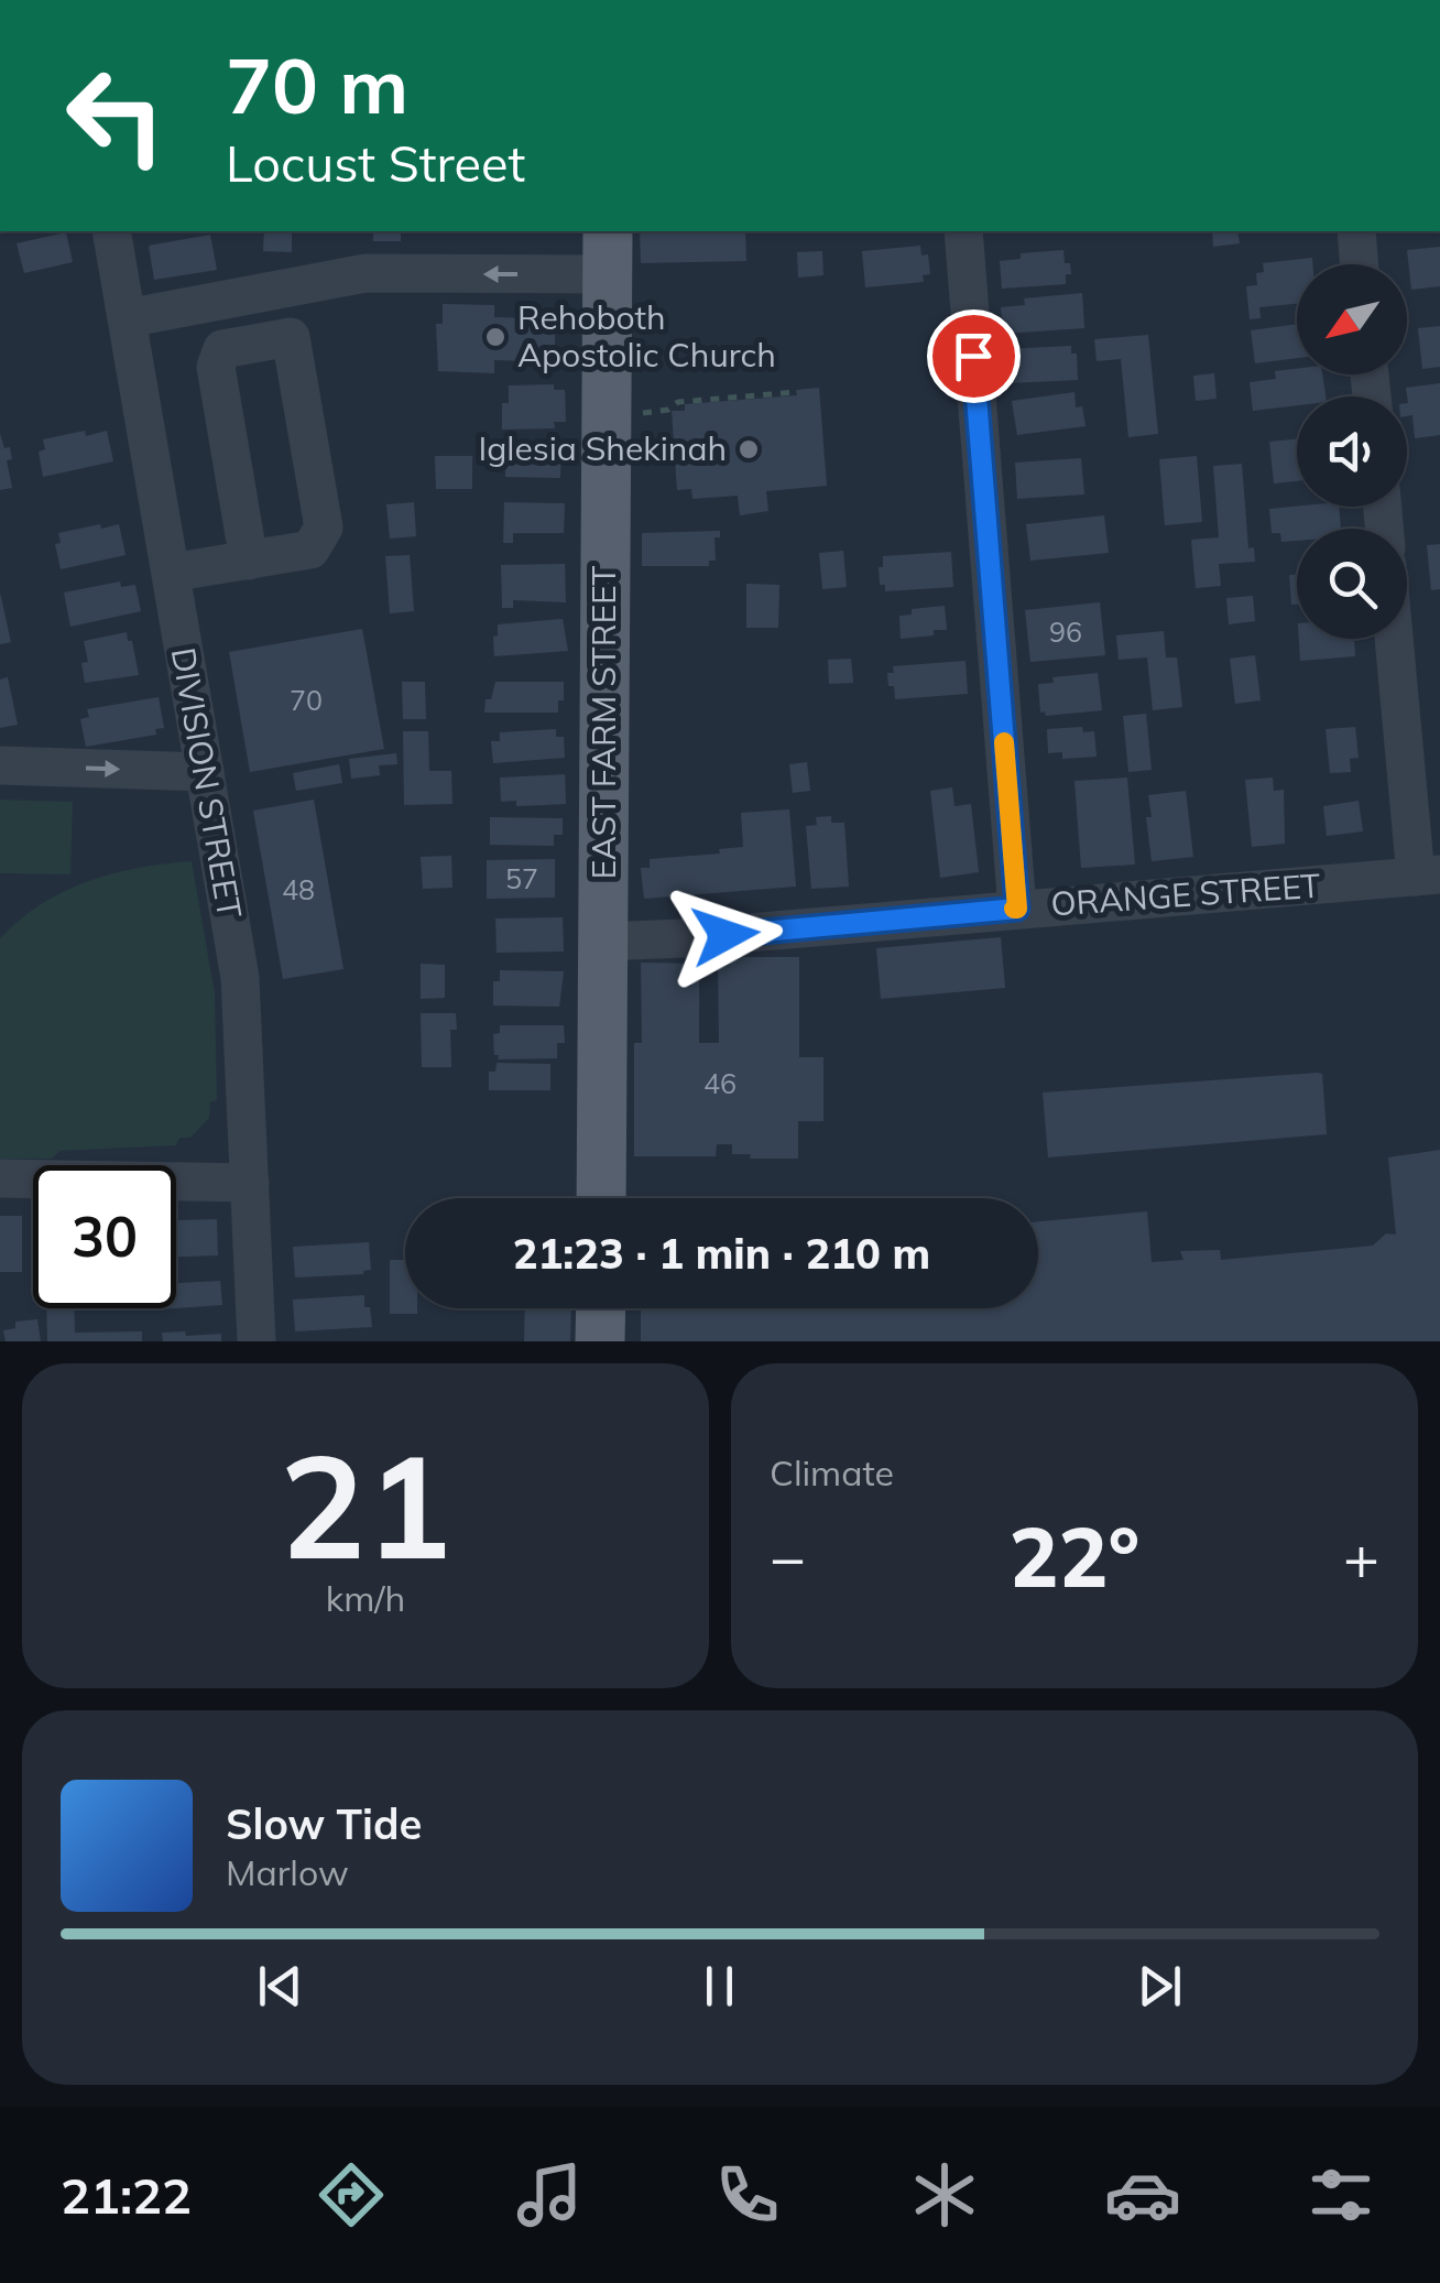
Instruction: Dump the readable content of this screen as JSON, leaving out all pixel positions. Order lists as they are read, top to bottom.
{
  "streets": {
    "main road": ["EAST FARM STREET"],
    "street": ["DIVISION STREET", "ORANGE STREET"]
  },
  "crossings": [
    ["EAST FARM STREET", "ORANGE STREET"]
  ],
  "places": ["Rehoboth Apostolic Church", "Iglesia Shekinah"],
  "house_numbers": [
    "96",
    "70",
    "57",
    "48",
    "46"
  ],
  "north": "bottom left",
  "page": {
    "turn": ["70 m", "Locust Street"],
    "limit": "30",
    "trip": "21:23 · 1 min · 210 m",
    "tile": [
      ["21", "km/h"],
      "Climate"
    ],
    "heat": ["−", "22°", "+"],
    "song": ["Slow Tide", "Marlow"],
    "tabs": "21:22"
  }
}
